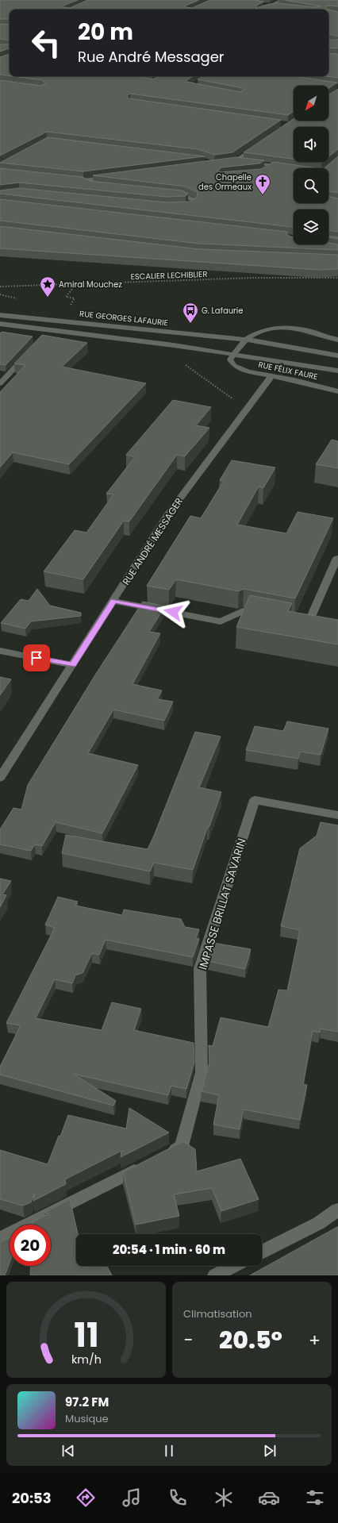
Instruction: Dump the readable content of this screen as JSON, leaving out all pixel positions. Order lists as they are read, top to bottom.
{
  "streets": {
    "street": [
      "RUE GEORGES LAFAURIE",
      "RUE FÉLIX FAURE",
      "RUE ANDRÉ MESSAGER",
      "IMPASSE BRILLAT SAVARIN"
    ],
    "path": ["ESCALIER LECHIBLIER"]
  },
  "crossings": [
    ["RUE GEORGES LAFAURIE", "RUE FÉLIX FAURE"],
    ["RUE FÉLIX FAURE", "RUE ANDRÉ MESSAGER"]
  ],
  "places": {
    "church": ["Chapelle des Ormeaux"],
    "place": ["Amiral Mouchez"],
    "bus stop": ["G. Lafaurie"]
  },
  "north": "bottom left",
  "page": {
    "turn": ["20 m", "Rue André Messager"],
    "limit": "20",
    "trip": "20:54 · 1 min · 60 m",
    "tile": "Climatisation",
    "heat": ["−", "20.5°", "+"],
    "song": ["97.2 FM", "Musique"],
    "tabs": "20:53",
    "gauge": ["11", "km/h"]
  }
}
